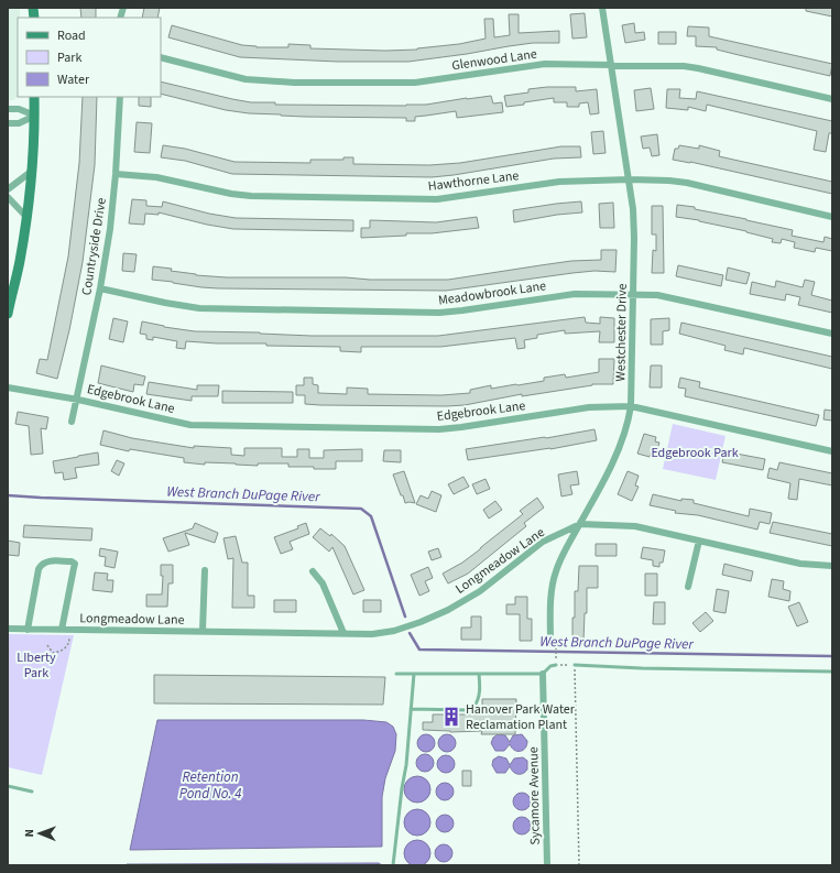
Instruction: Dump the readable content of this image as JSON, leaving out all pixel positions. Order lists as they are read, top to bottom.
{
  "streets": {
    "street": [
      "Glenwood Lane",
      "Hawthorne Lane",
      "Countryside Drive",
      "Meadowbrook Lane",
      "Westchester Drive",
      "Edgebrook Lane",
      "Longmeadow Lane",
      "Sycamore Avenue"
    ]
  },
  "crossings": [
    ["Glenwood Lane", "Westchester Drive"],
    ["Hawthorne Lane", "Countryside Drive"],
    ["Hawthorne Lane", "Westchester Drive"],
    ["Countryside Drive", "Meadowbrook Lane"],
    ["Countryside Drive", "Edgebrook Lane"],
    ["Meadowbrook Lane", "Westchester Drive"],
    ["Westchester Drive", "Edgebrook Lane"],
    ["Westchester Drive", "Longmeadow Lane"]
  ],
  "water": ["West Branch DuPage River", "Retention Pond No. 4"],
  "parks": ["Edgebrook Park", "LIberty Park"],
  "places": {
    "building": ["Hanover Park Water Reclamation Plant"]
  },
  "legend": ["Road", "Park", "Water"],
  "north": "left"
}
